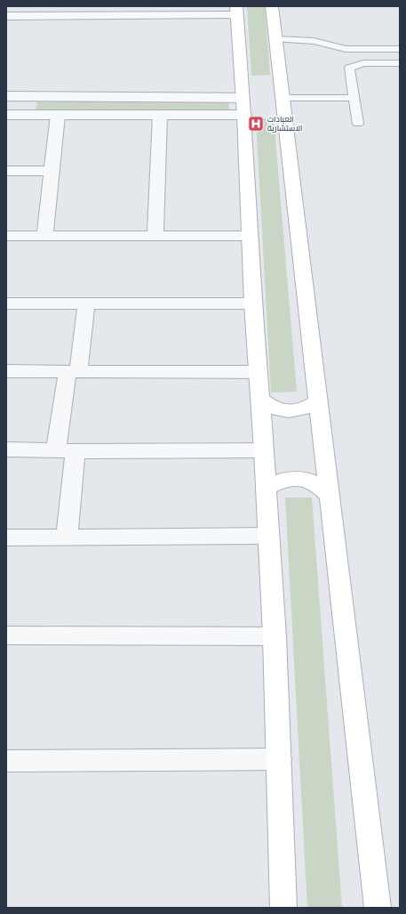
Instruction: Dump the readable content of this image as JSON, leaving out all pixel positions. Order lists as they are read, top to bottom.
{
  "places": {
    "hospital": ["العيادات الاستشارية"]
  }
}
